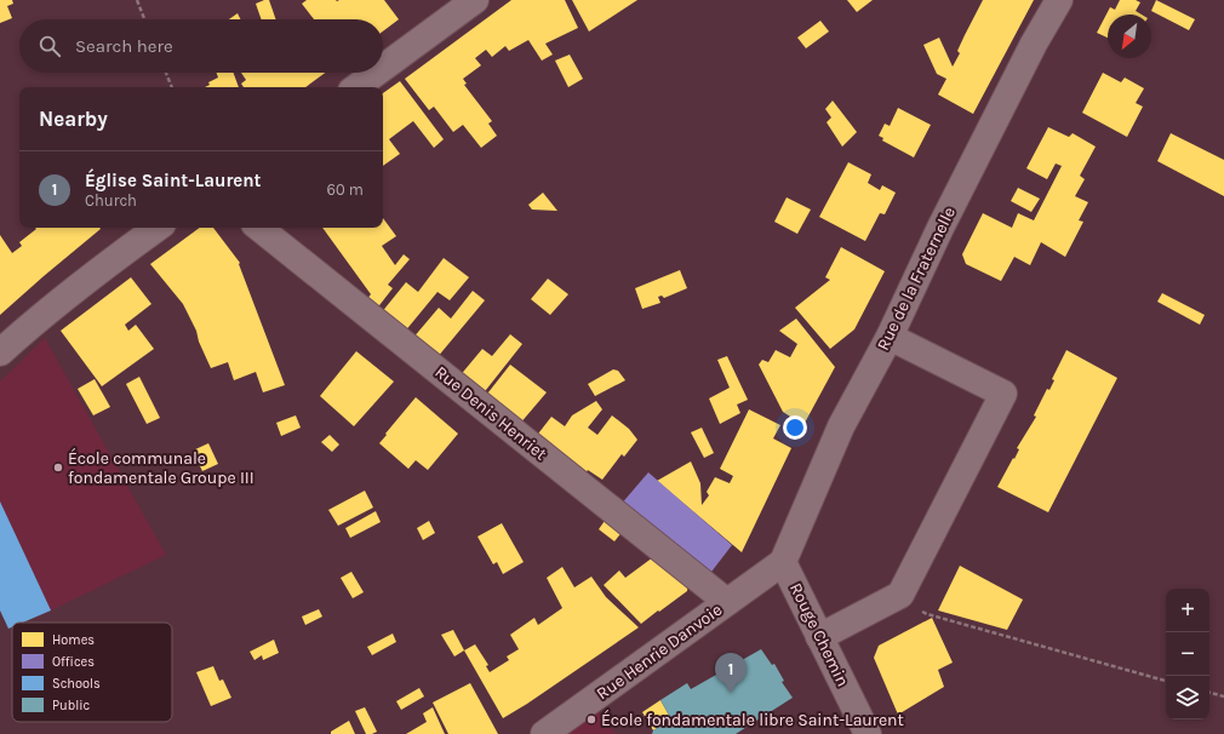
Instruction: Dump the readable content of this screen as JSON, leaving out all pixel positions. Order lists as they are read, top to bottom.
{
  "streets": {
    "street": [
      "Rue de la Fraternelle",
      "Rue Denis Henriet",
      "Rouge Chemin",
      "Rue Henrie Danvoie"
    ]
  },
  "crossings": [
    ["Rue de la Fraternelle", "Rouge Chemin"],
    ["Rue de la Fraternelle", "Rue Henrie Danvoie"],
    ["Rue Denis Henriet", "Rue Henrie Danvoie"],
    ["Rouge Chemin", "Rue Henrie Danvoie"]
  ],
  "places": ["École communale fondamentale Groupe III", "École fondamentale libre Saint-Laurent"],
  "legend": [
    "Homes",
    "Offices",
    "Schools",
    "Public"
  ],
  "north": "bottom left",
  "page": {
    "search": "Search here",
    "heading": "Nearby",
    "list": [
      {
        "mark": "1",
        "name": "Église Saint-Laurent",
        "note": "Church",
        "value": "60 m"
      }
    ],
    "map_buttons": ["+", "−"],
    "pins": "1"
  }
}
